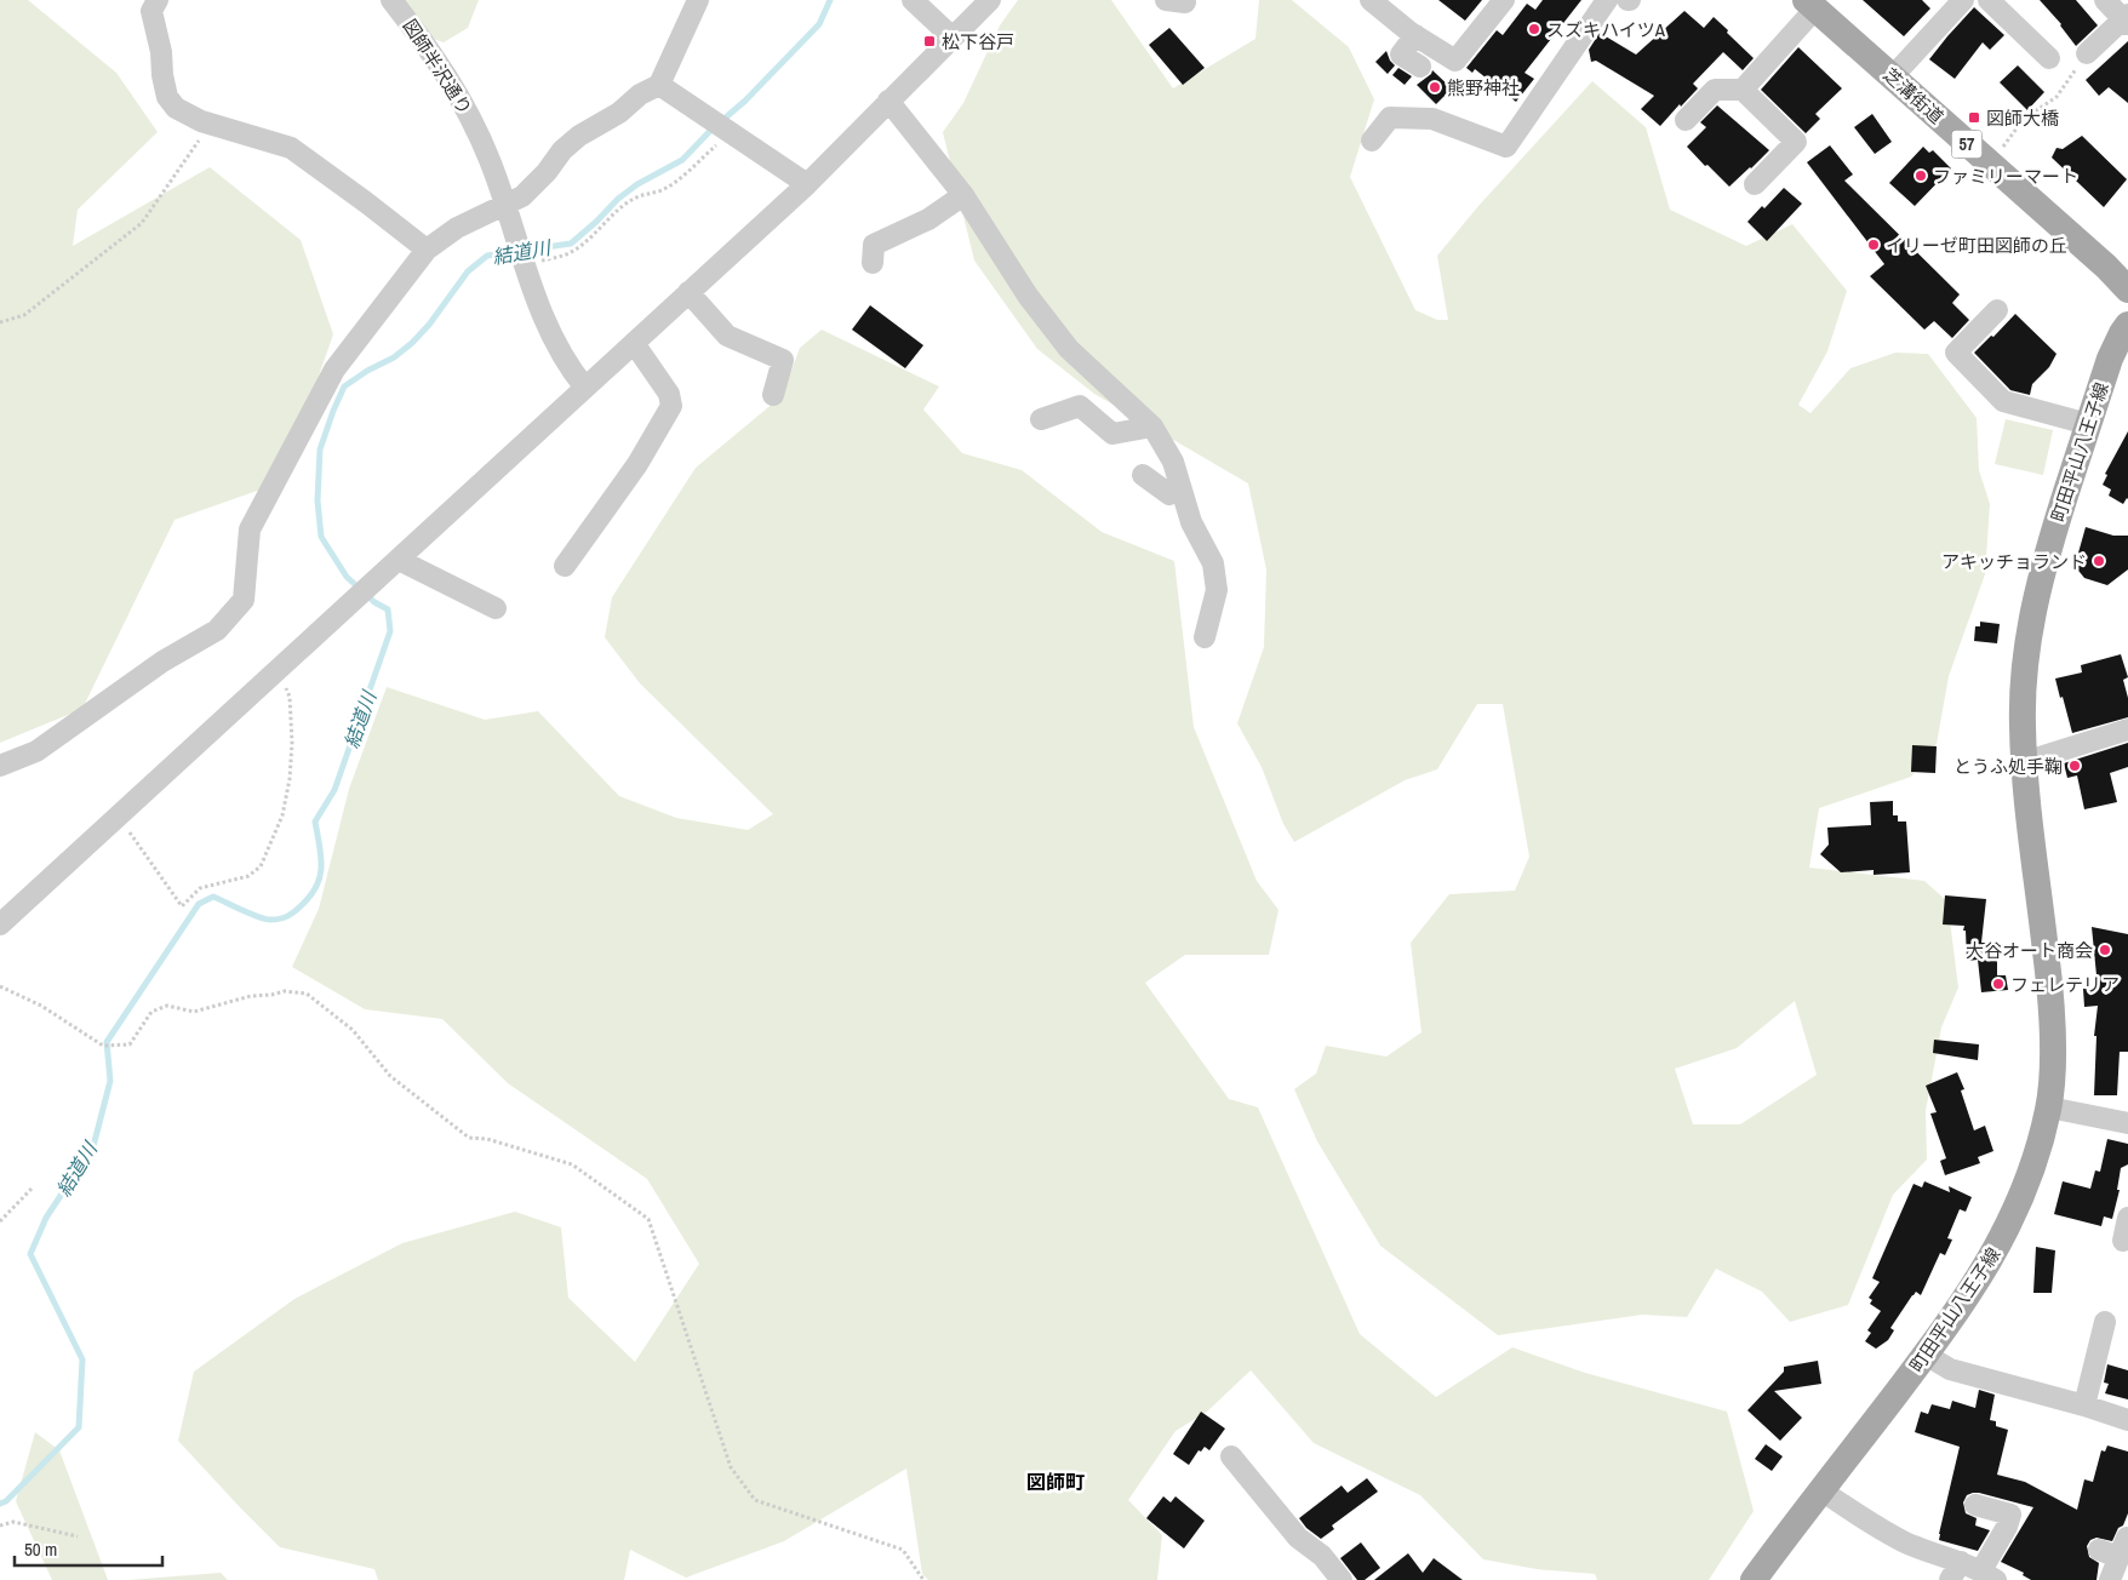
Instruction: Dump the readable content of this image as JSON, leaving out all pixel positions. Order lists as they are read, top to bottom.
{
  "streets": {
    "main road": ["芝溝街道", "57", "町田平山八王子線"],
    "street": ["図師半沢通り"]
  },
  "districts": ["図師町"],
  "water": ["結道川"],
  "places": {
    "other": [
      "スズキハイツA",
      "熊野神社",
      "ファミリーマート",
      "イリーゼ町田図師の丘",
      "アキッチョランド",
      "とうふ処手鞠",
      "大谷オート商会",
      "フェレテリア"
    ],
    "transit": ["松下谷戸", "図師大橋"]
  },
  "scale_bar": "50 m"
}
